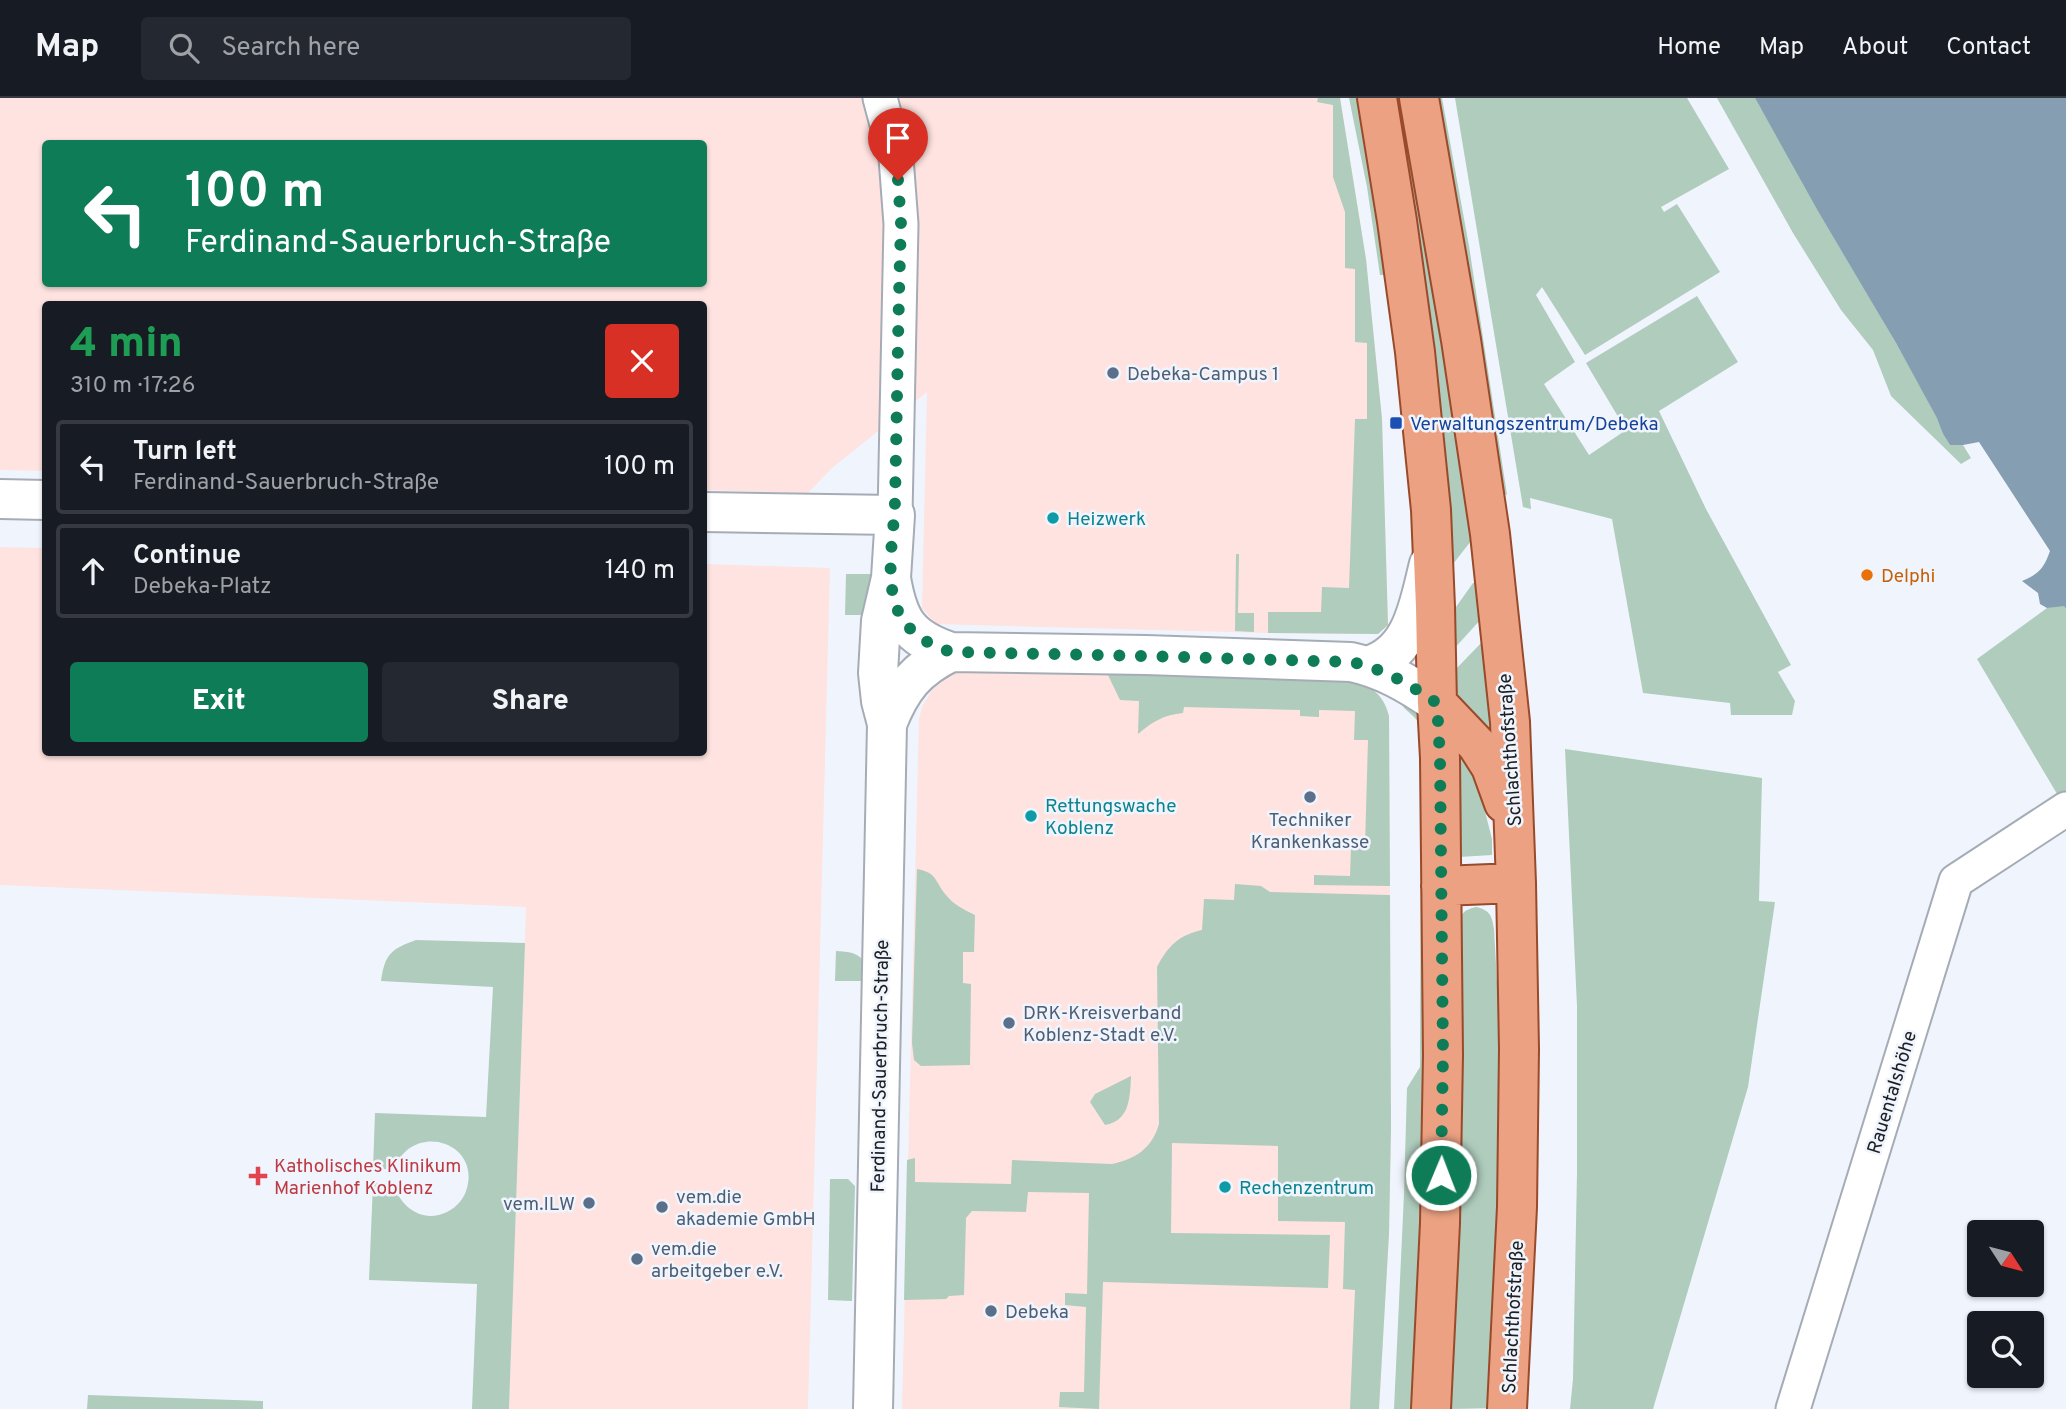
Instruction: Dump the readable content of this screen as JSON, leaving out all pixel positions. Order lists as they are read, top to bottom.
{
  "streets": {
    "main road": ["Schlachthofstraße"],
    "street": ["Ferdinand-Sauerbruch-Straße", "Rauentalshöhe"]
  },
  "places": {
    "other": [
      "Debeka-Campus 1",
      "Heizwerk",
      "Delphi",
      "Techniker Krankenkasse",
      "Rettungswache Koblenz",
      "DRK-Kreisverband Koblenz-Stadt e.V.",
      "Rechenzentrum",
      "vem.ILW",
      "vem.die akademie GmbH",
      "vem.die arbeitgeber e.V.",
      "Debeka"
    ],
    "transit": ["Verwaltungszentrum/Debeka"],
    "health": ["Katholisches Klinikum Marienhof Koblenz"]
  },
  "north": "bottom right",
  "page": {
    "header": "Map",
    "search": "Search here",
    "nav": [
      "Home",
      "Map",
      "About",
      "Contact"
    ],
    "turn": ["100 m", "Ferdinand-Sauerbruch-Straße"],
    "heading": ["4 min", "310 m · 17:26"],
    "list": [
      {
        "name": "Turn left",
        "note": "Ferdinand-Sauerbruch-Straße",
        "value": "100 m"
      },
      {
        "name": "Continue",
        "note": "Debeka-Platz",
        "value": "140 m"
      }
    ],
    "buttons": ["Exit", "Share"]
  }
}
